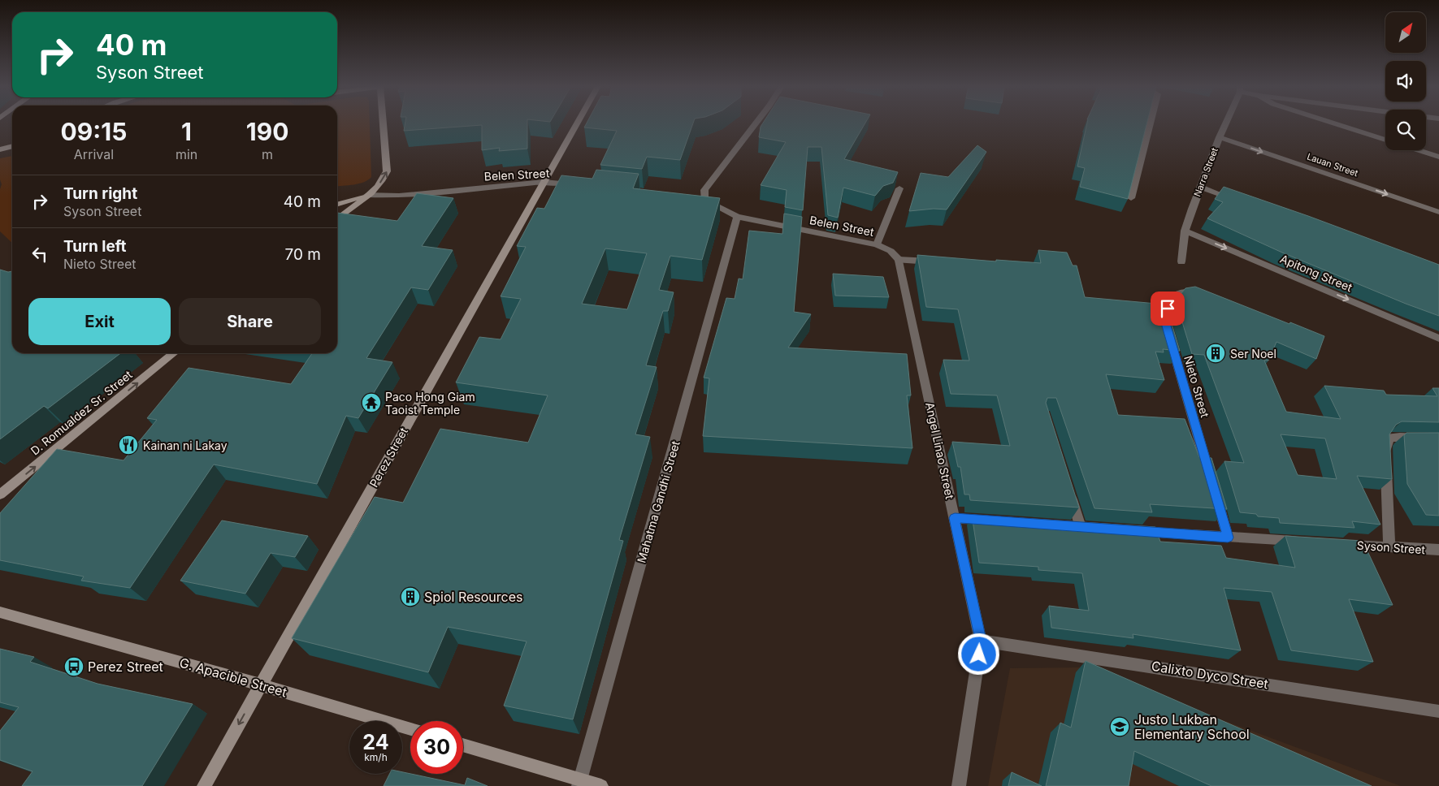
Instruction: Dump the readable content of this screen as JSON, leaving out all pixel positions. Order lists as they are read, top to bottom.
{
  "streets": {
    "street": [
      "Lauan Street",
      "Narra Street",
      "Belen Street",
      "Apitong Street",
      "Nieto Street",
      "D. Romualdez Sr. Street",
      "Angel Linao Street",
      "Perez Street",
      "Mahatma Gandhi Street",
      "Syson Street",
      "Calixto Dyco Street",
      "G. Apacible Street"
    ]
  },
  "crossings": [
    ["Lauan Street", "Narra Street"],
    ["Narra Street", "Apitong Street"],
    ["Belen Street", "Angel Linao Street"],
    ["Belen Street", "Perez Street"],
    ["Belen Street", "Mahatma Gandhi Street"],
    ["Angel Linao Street", "Calixto Dyco Street"],
    ["Perez Street", "G. Apacible Street"]
  ],
  "one_way": ["Apitong Street", "D. Romualdez Sr. Street"],
  "places": {
    "building": ["Ser Noel", "Spiol Resources"],
    "temple": ["Paco Hong Giam Taoist Temple"],
    "restaurant": ["Kainan ni Lakay"],
    "bus stop": ["Perez Street"],
    "school or university": ["Justo Lukban Elementary School"]
  },
  "north": "top right",
  "page": {
    "turn": ["40 m", "Syson Street"],
    "eta": [
      "09:15",
      "Arrival",
      "1",
      "min",
      "190",
      "m"
    ],
    "list": [
      {
        "name": "Turn right",
        "note": "Syson Street",
        "value": "40 m"
      },
      {
        "name": "Turn left",
        "note": "Nieto Street",
        "value": "70 m"
      }
    ],
    "buttons": ["Exit", "Share"],
    "speed": "24 km/h",
    "limit": "30"
  }
}
